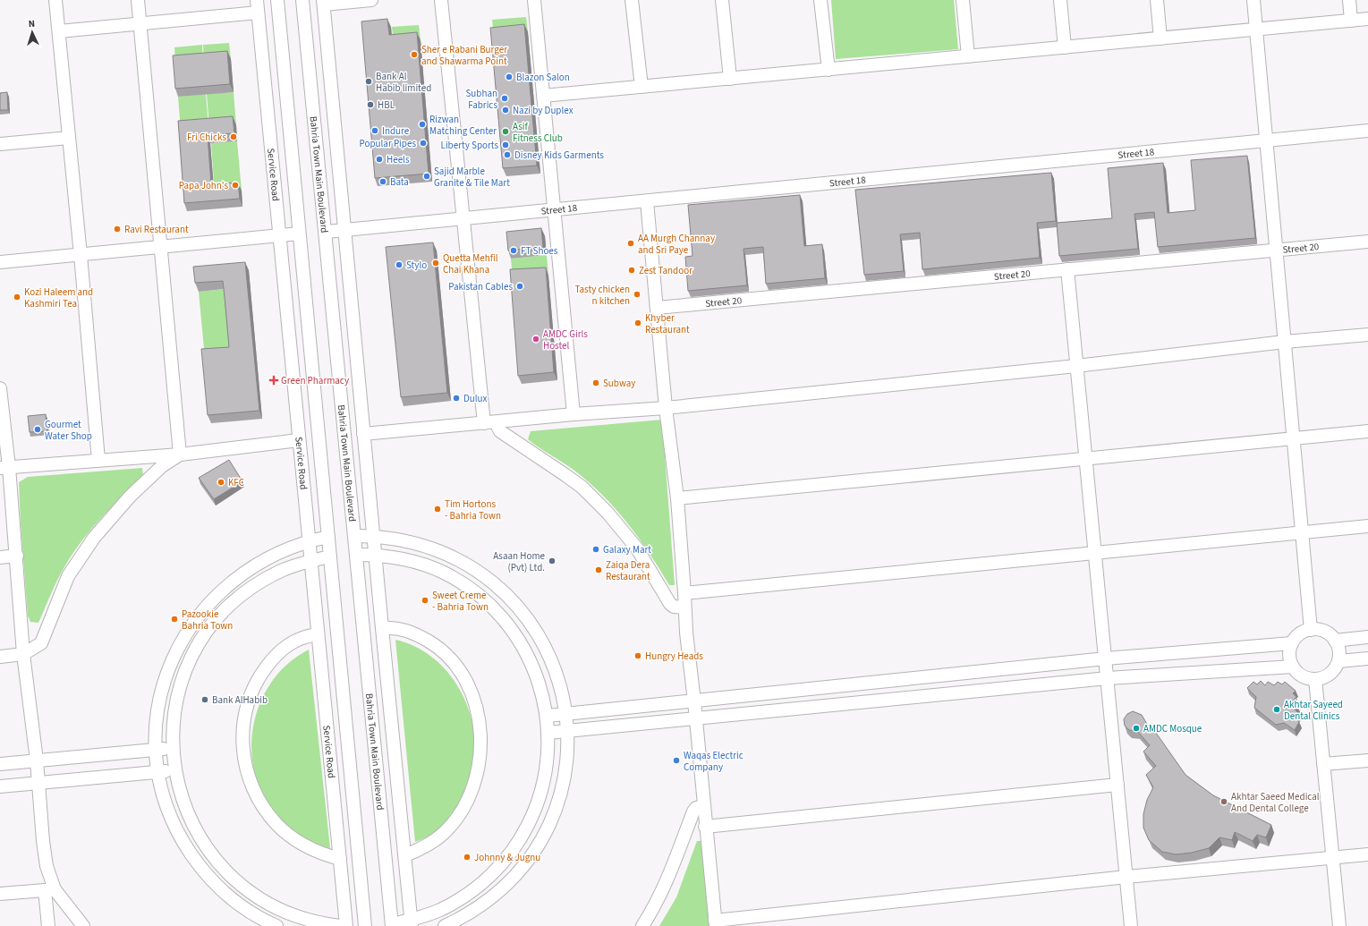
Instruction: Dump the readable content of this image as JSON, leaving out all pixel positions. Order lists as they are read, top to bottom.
{
  "streets": {
    "street": [
      "Street 18",
      "Service Road",
      "Bahria Town Main Boulevard",
      "Street 20"
    ]
  },
  "crossings": [
    ["Street 18", "Bahria Town Main Boulevard"]
  ],
  "places": {
    "other": [
      "Sher e Rabani Burger and Shawarma Point",
      "Blazon Salon",
      "Bank Al Habib limited",
      "Subhan Fabrics",
      "HBL",
      "Nazi by Duplex",
      "Rizwan Matching Center",
      "Indure",
      "Asif Fitness Club",
      "Fri Chicks",
      "Popular Pipes",
      "Liberty Sports",
      "Disney Kids Garments",
      "Heels",
      "Sajid Marble Granite & Tile Mart",
      "Bata",
      "Papa John's",
      "Ravi Restaurant",
      "AA Murgh Channay and Sri Paye",
      "FT Shoes",
      "Quetta Mehfil Chai Khana",
      "Stylo",
      "Zest Tandoor",
      "Pakistan Cables",
      "Tasty chicken n kitchen",
      "Kozi Haleem and Kashmiri Tea",
      "Khyber Restaurant",
      "AMDC Girls Hostel",
      "Subway",
      "Dulux",
      "Gourmet Water Shop",
      "KFC",
      "Tim Hortons - Bahria Town",
      "Galaxy Mart",
      "Asaan Home (Pvt) Ltd.",
      "Zaiqa Dera Restaurant",
      "Sweet Creme - Bahria Town",
      "Pazookie Bahria Town",
      "Hungry Heads",
      "Bank AlHabib",
      "Akhtar Sayeed Dental Clinics",
      "AMDC Mosque",
      "Waqas Electric Company",
      "Akhtar Saeed Medical And Dental College",
      "Johnny & Jugnu"
    ],
    "health": ["Green Pharmacy"]
  },
  "north": "top"
}
